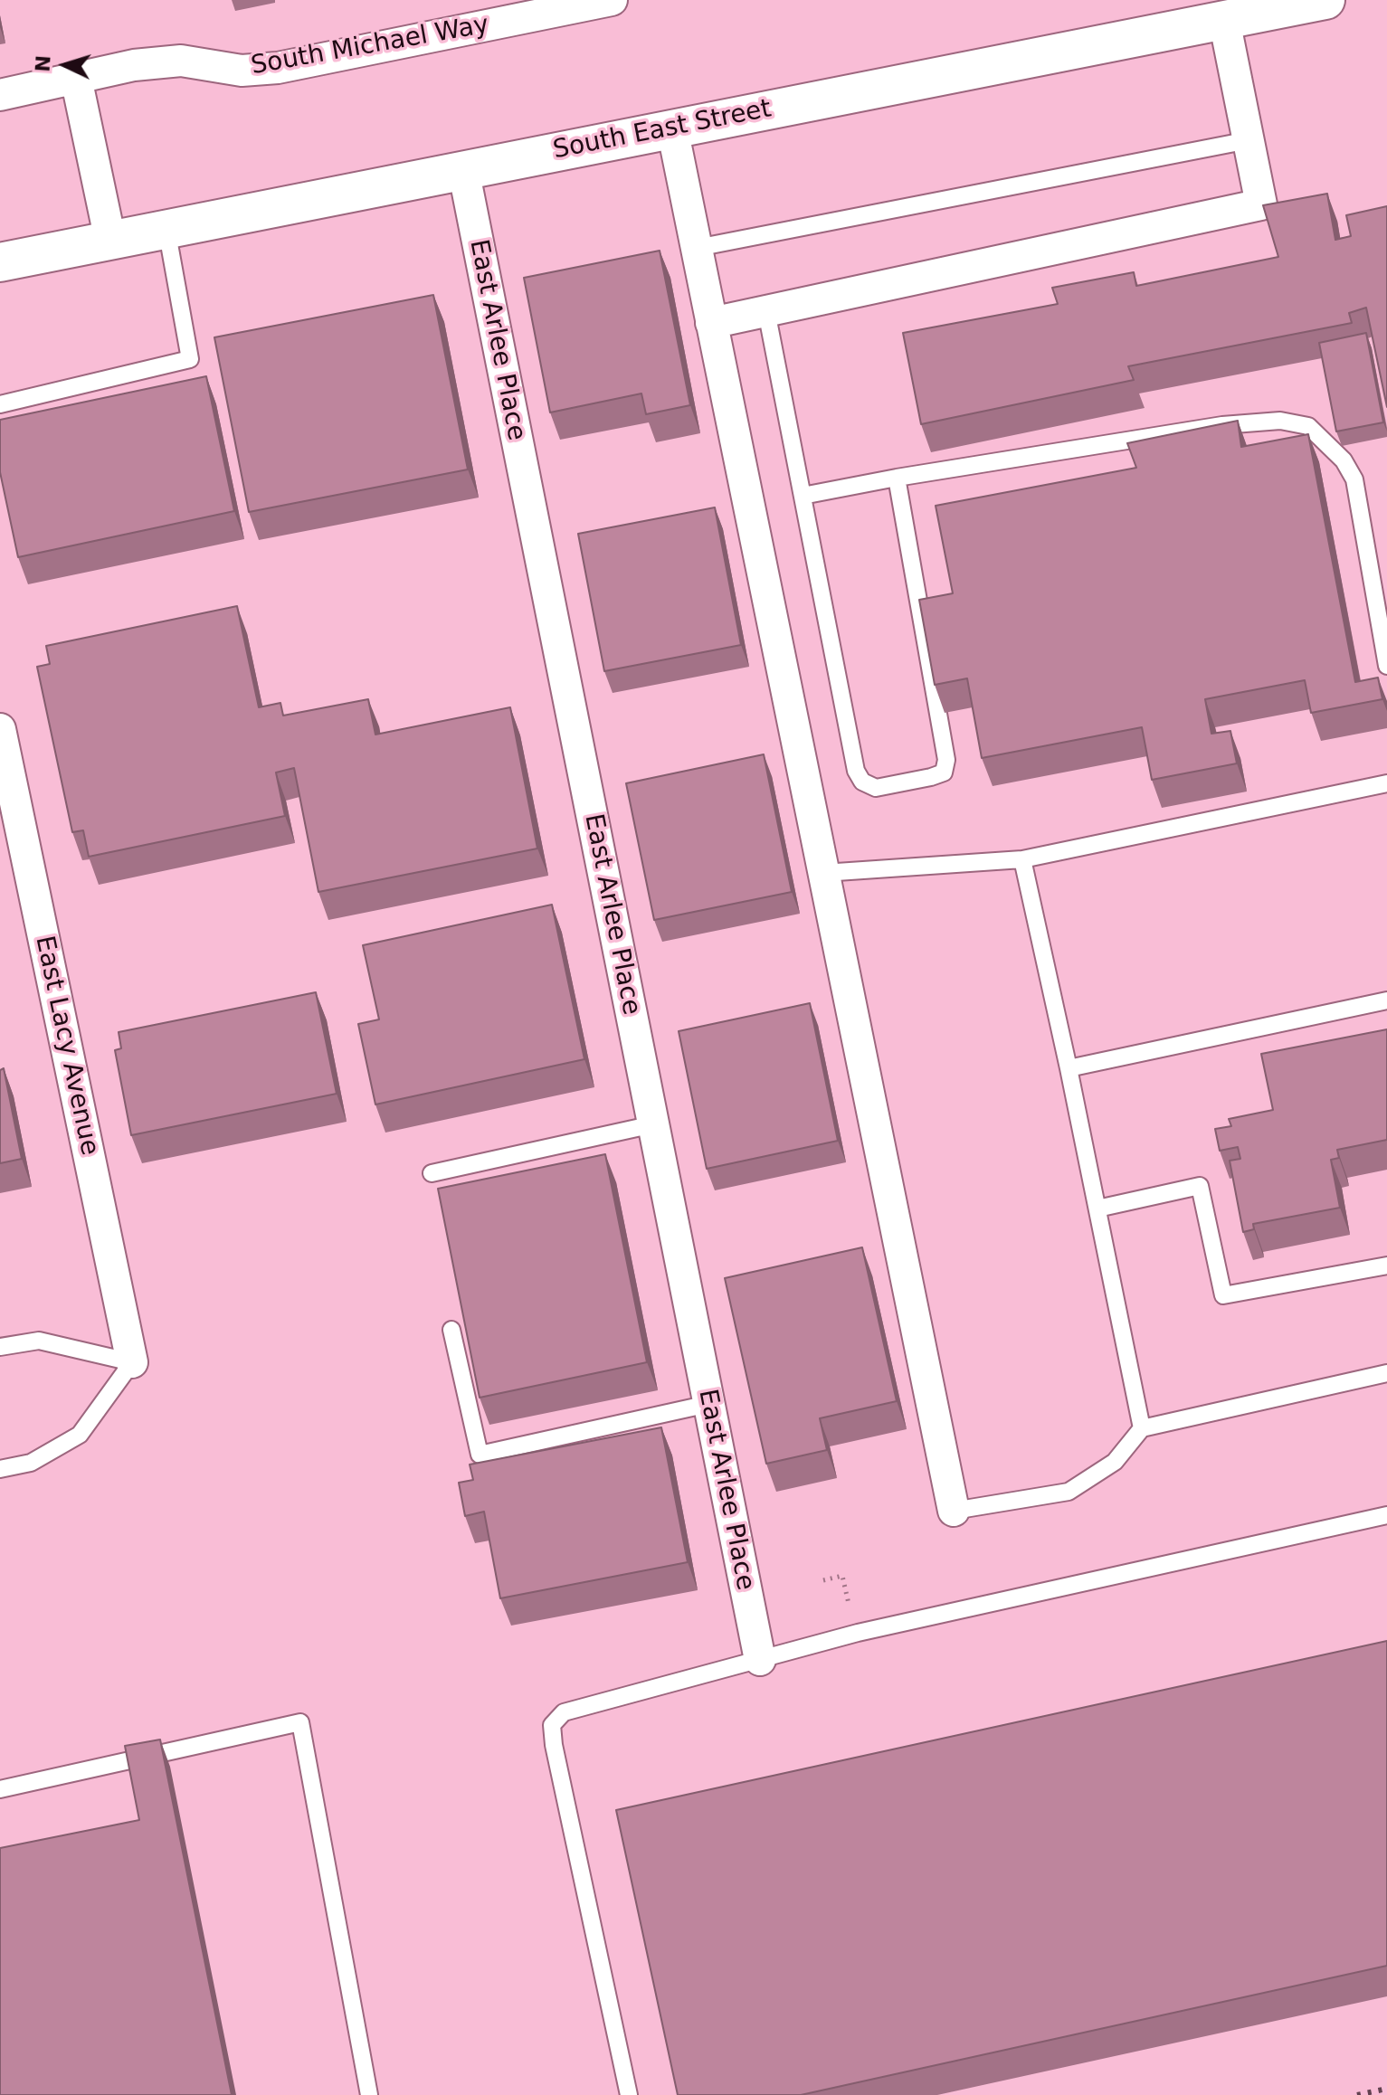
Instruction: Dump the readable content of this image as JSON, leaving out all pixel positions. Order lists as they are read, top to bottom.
{
  "streets": {
    "street": [
      "South Michael Way",
      "South East Street",
      "East Arlee Place",
      "East Lacy Avenue"
    ]
  },
  "crossings": [
    ["South East Street", "East Arlee Place"]
  ],
  "north": "left"
}
